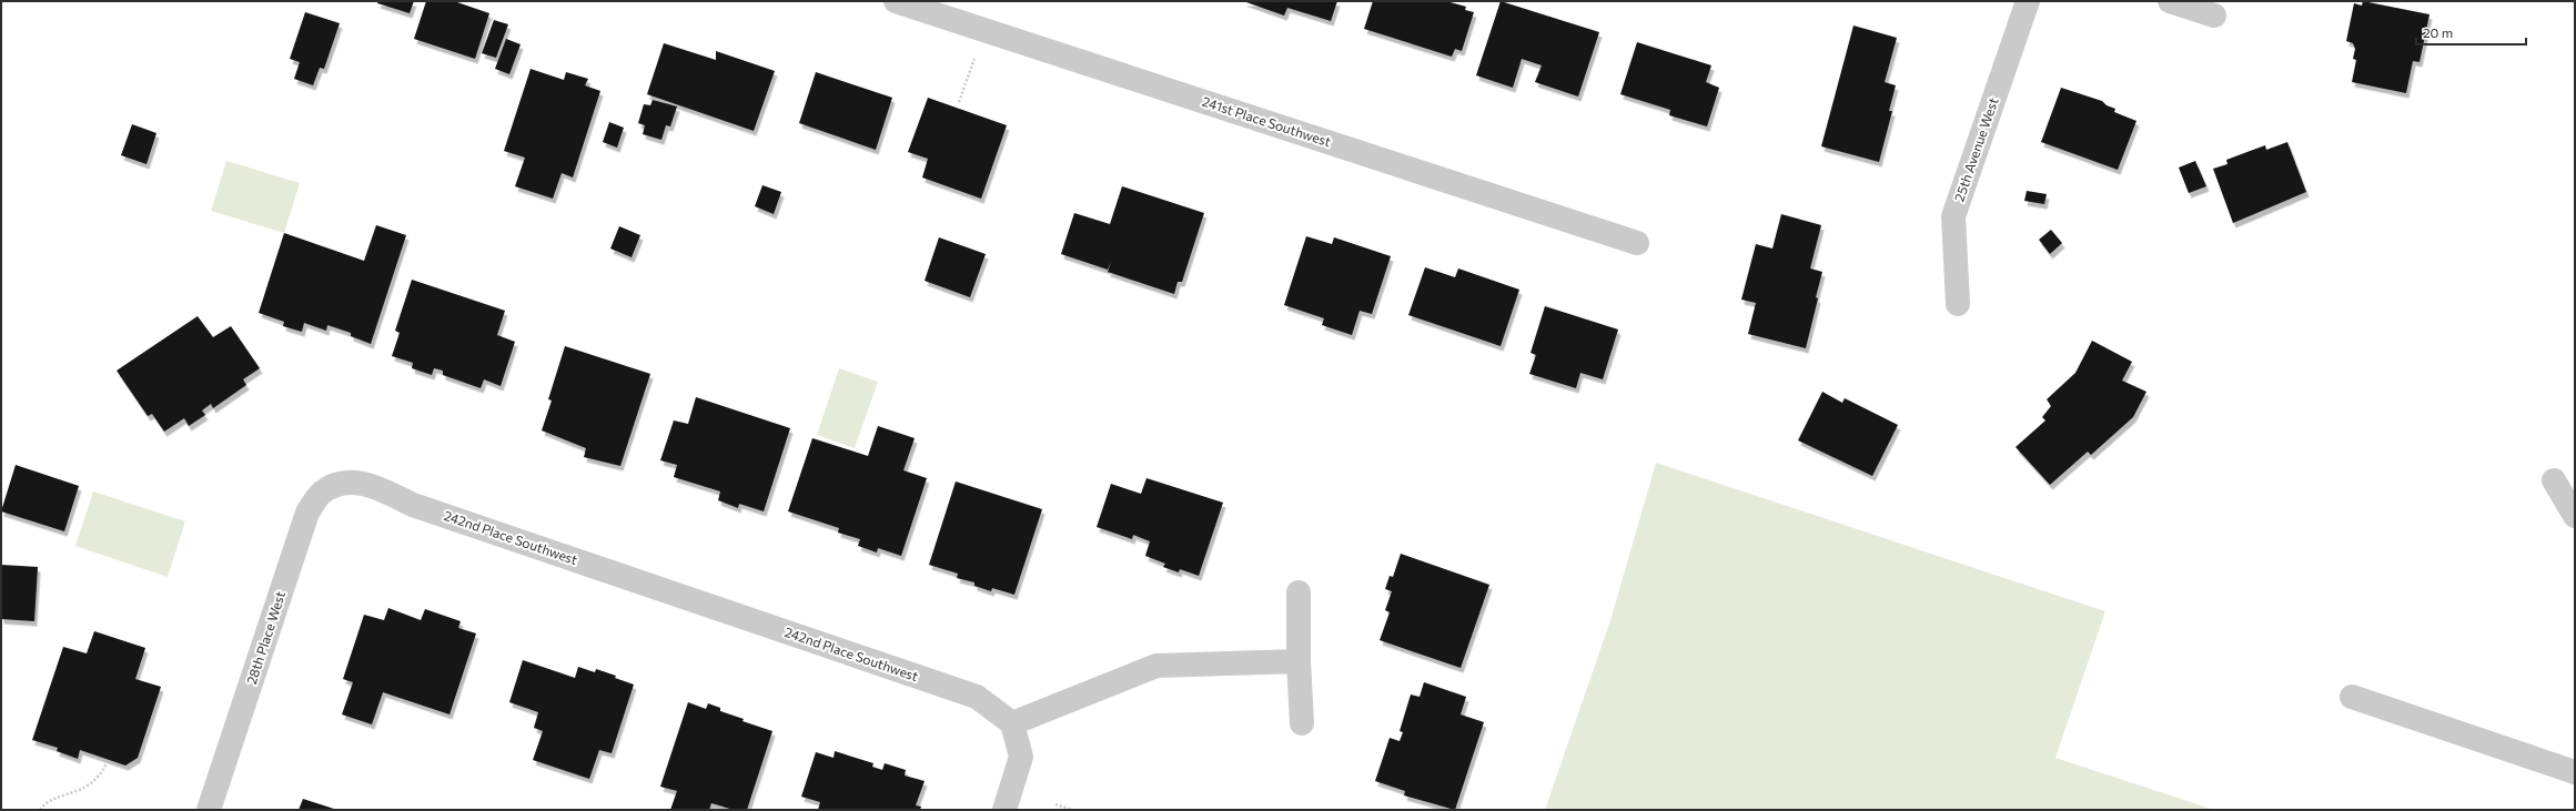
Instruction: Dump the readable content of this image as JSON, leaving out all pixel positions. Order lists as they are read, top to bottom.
{
  "streets": {
    "street": [
      "241st Place Southwest",
      "25th Avenue West",
      "242nd Place Southwest",
      "28th Place West"
    ]
  },
  "crossings": [
    ["242nd Place Southwest", "28th Place West"]
  ],
  "scale_bar": "20 m"
}
